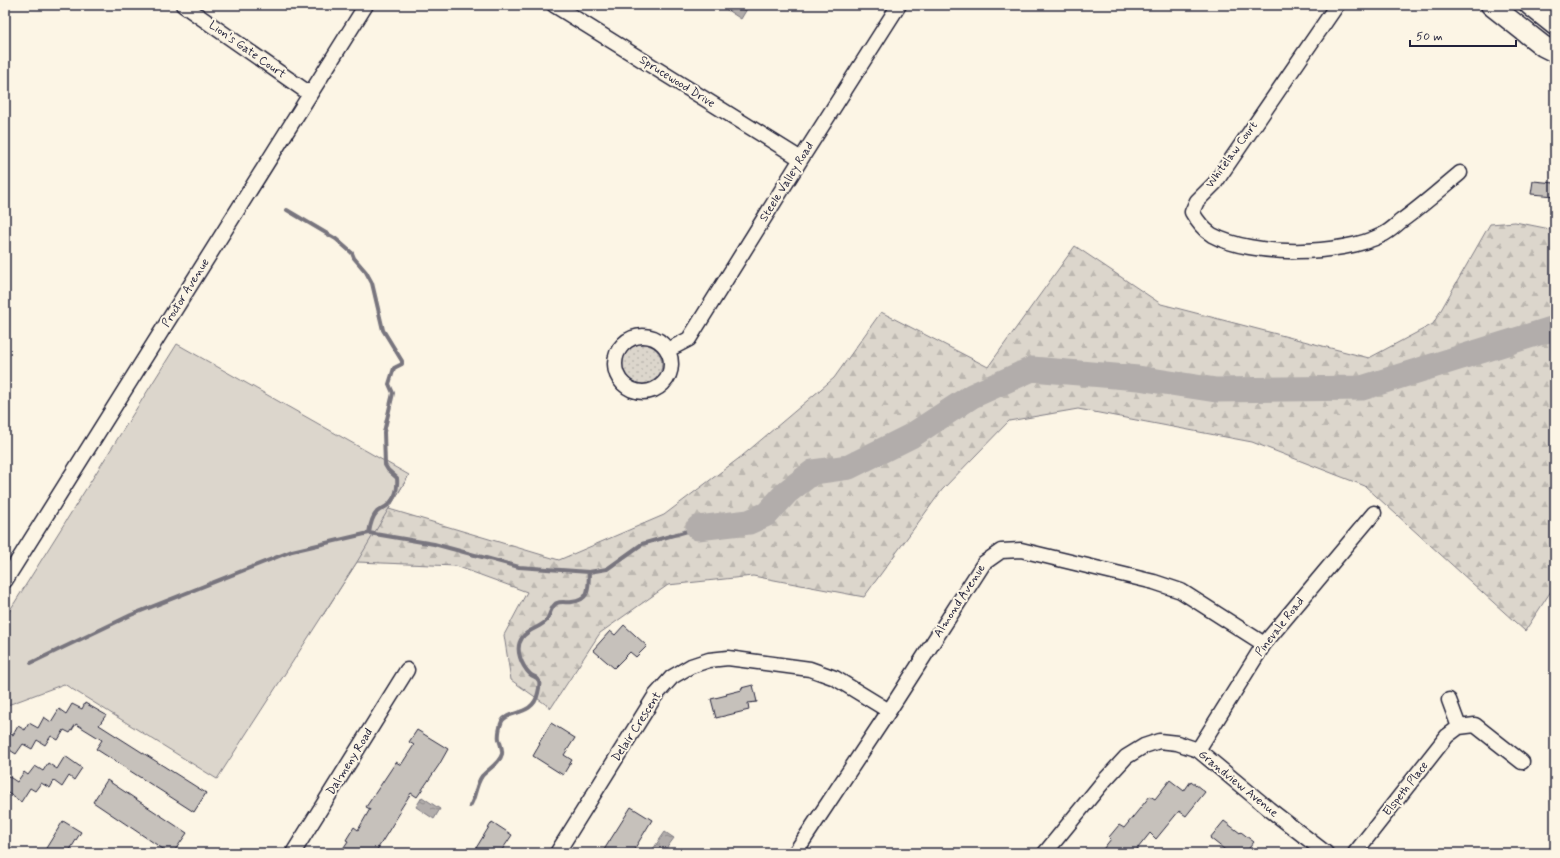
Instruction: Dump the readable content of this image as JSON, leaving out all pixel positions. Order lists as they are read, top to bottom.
{
  "streets": {
    "street": [
      "Lion's Gate Court",
      "Sprucewood Drive",
      "Whitelaw Court",
      "Steele Valley Road",
      "Proctor Avenue",
      "Almond Avenue",
      "Pinevale Road",
      "Delair Crescent",
      "Dalmeny Road",
      "Grandview Avenue",
      "Elspeth Place"
    ]
  },
  "crossings": [
    ["Lion's Gate Court", "Proctor Avenue"],
    ["Sprucewood Drive", "Steele Valley Road"],
    ["Almond Avenue", "Pinevale Road"],
    ["Almond Avenue", "Delair Crescent"],
    ["Pinevale Road", "Grandview Avenue"]
  ],
  "scale_bar": "50 m"
}
